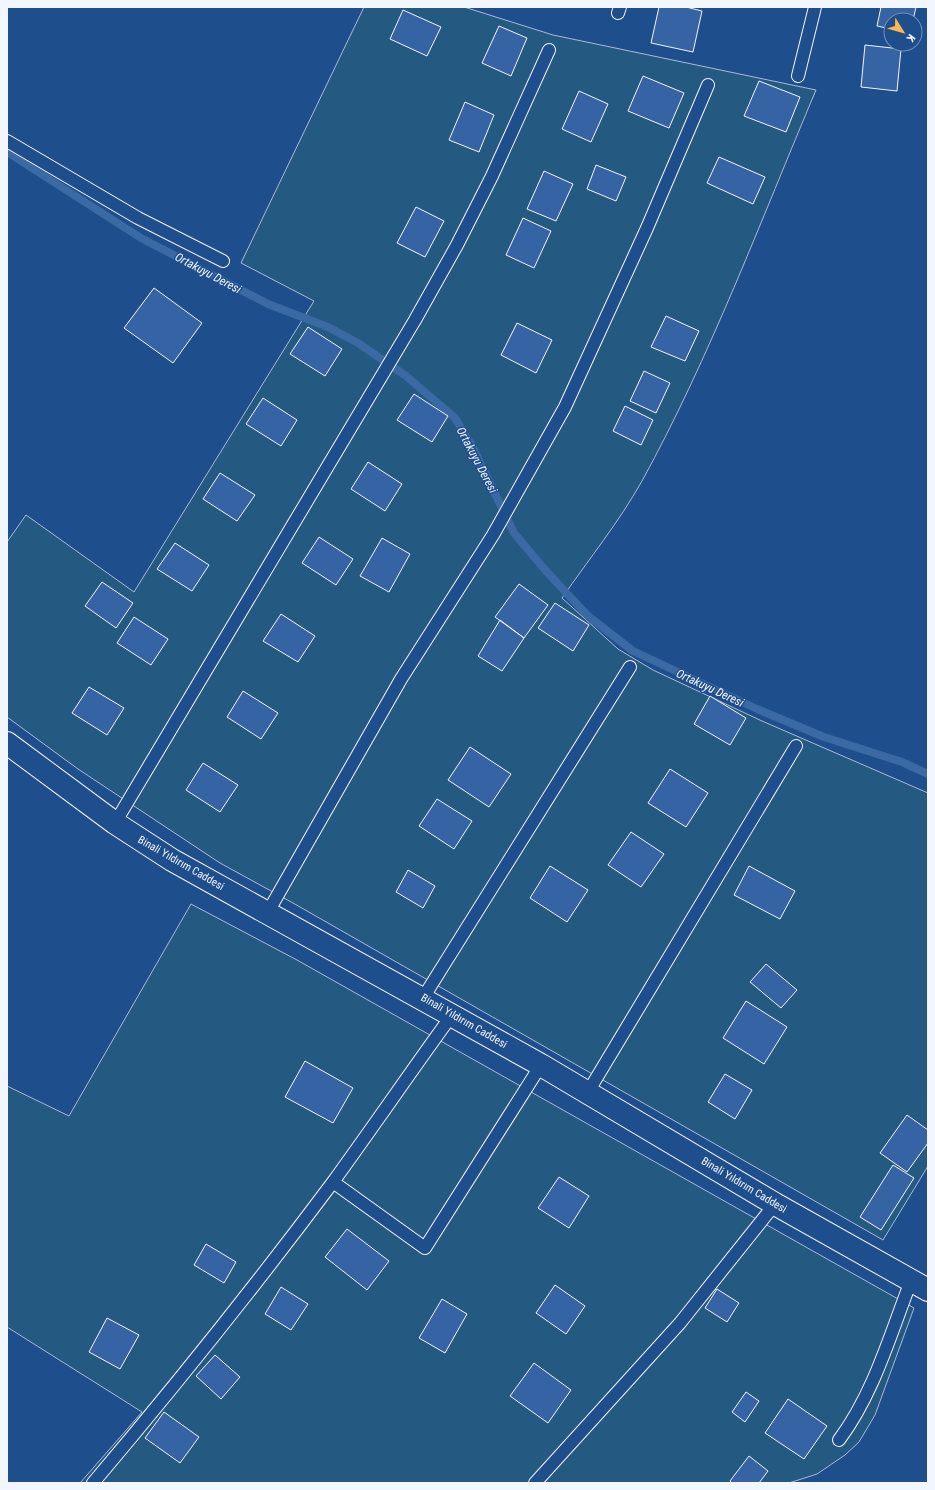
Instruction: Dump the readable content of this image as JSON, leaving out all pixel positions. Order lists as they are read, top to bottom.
{
  "streets": {
    "street": ["Binali Yıldırım Caddesi"]
  },
  "water": ["Ortakuyu Deresi"],
  "north": "bottom right"
}
